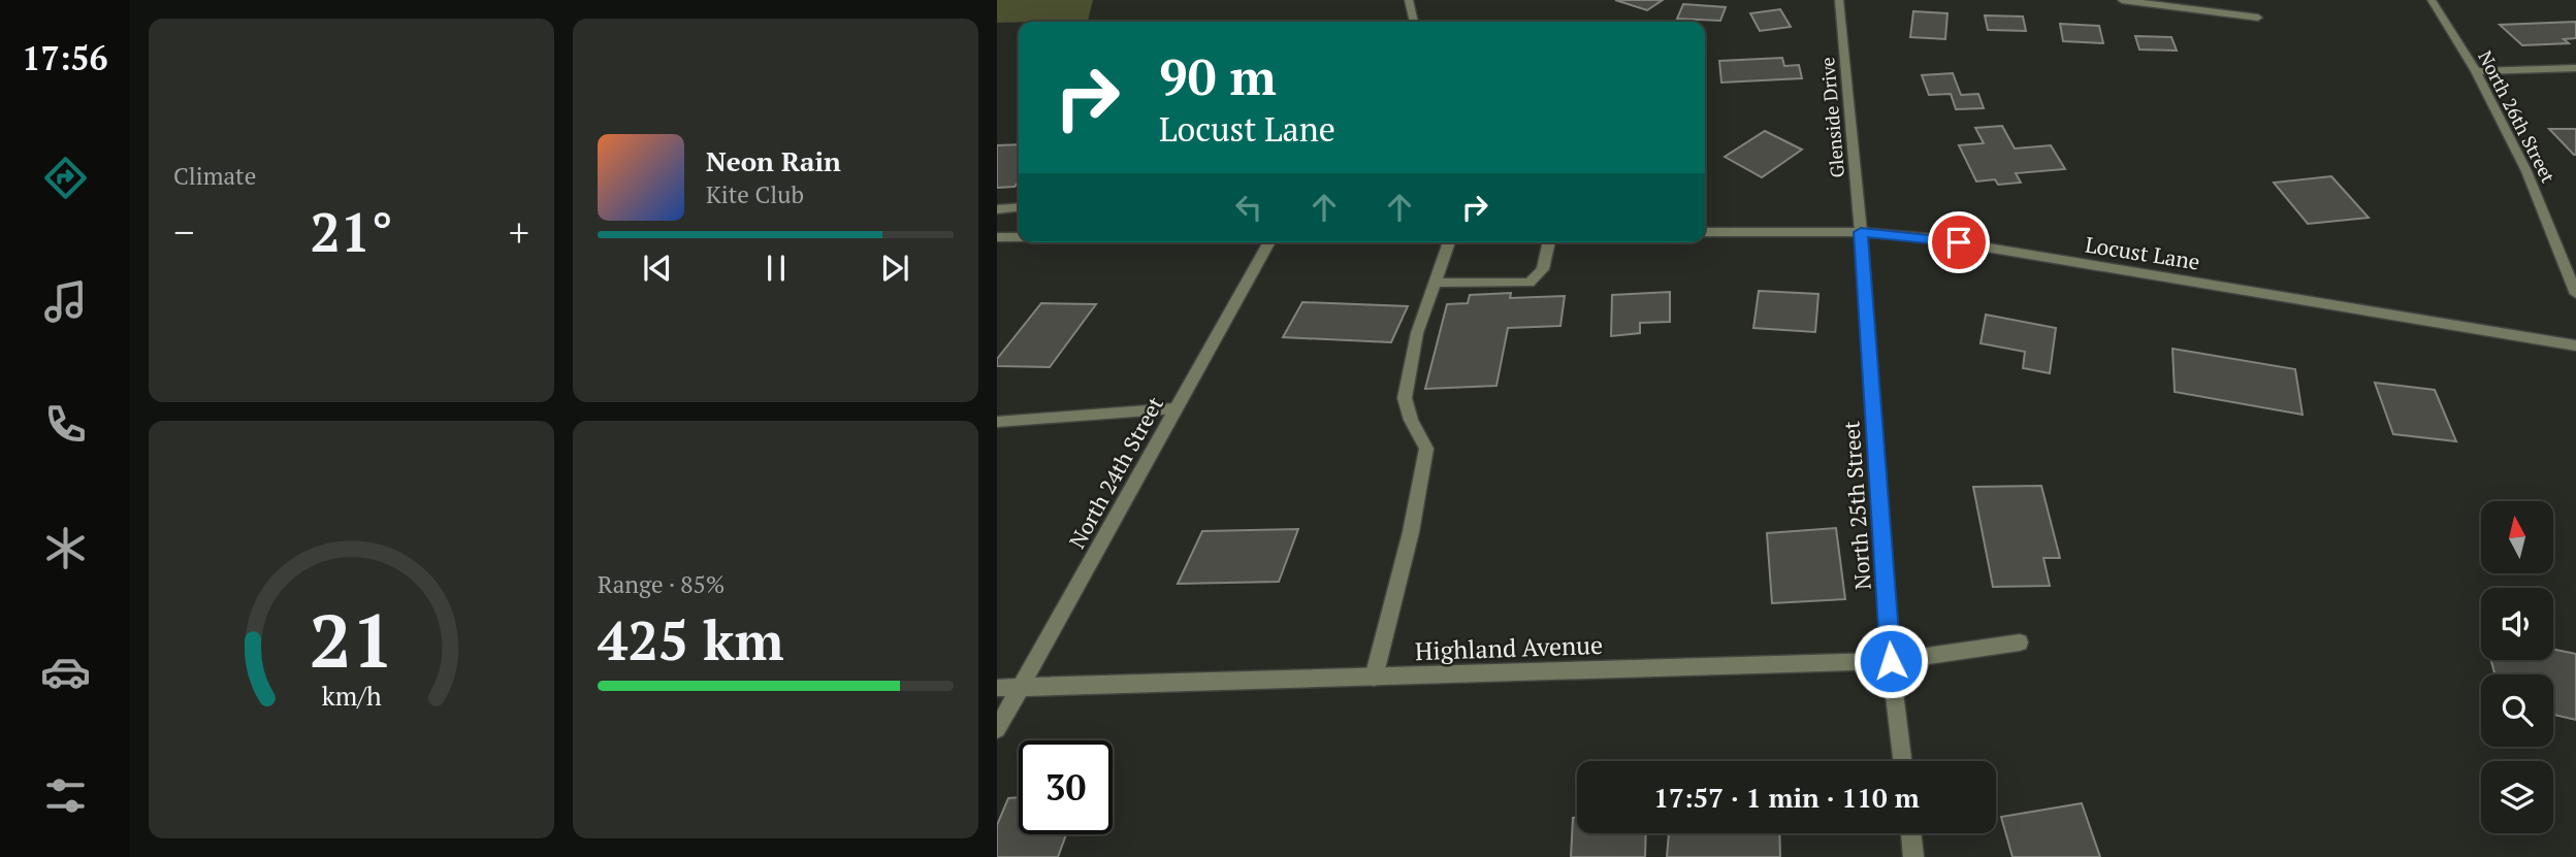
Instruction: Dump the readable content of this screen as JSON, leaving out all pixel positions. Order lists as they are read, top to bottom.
{
  "streets": {
    "street": [
      "North 26th Street",
      "Glenside Drive",
      "Locust Lane",
      "North 24th Street",
      "North 25th Street",
      "Highland Avenue"
    ]
  },
  "crossings": [
    ["Glenside Drive", "Locust Lane"],
    ["Glenside Drive", "North 25th Street"],
    ["Locust Lane", "North 25th Street"],
    ["North 24th Street", "Highland Avenue"],
    ["North 25th Street", "Highland Avenue"]
  ],
  "north": "top",
  "page": {
    "tabs": "17:56",
    "tile": [
      "Climate",
      ["Range · 85%", "425 km"]
    ],
    "turn": ["90 m", "Locust Lane"],
    "song": ["Neon Rain", "Kite Club"],
    "heat": ["−", "21°", "+"],
    "limit": "30",
    "trip": "17:57 · 1 min · 110 m",
    "gauge": ["21", "km/h"]
  }
}
